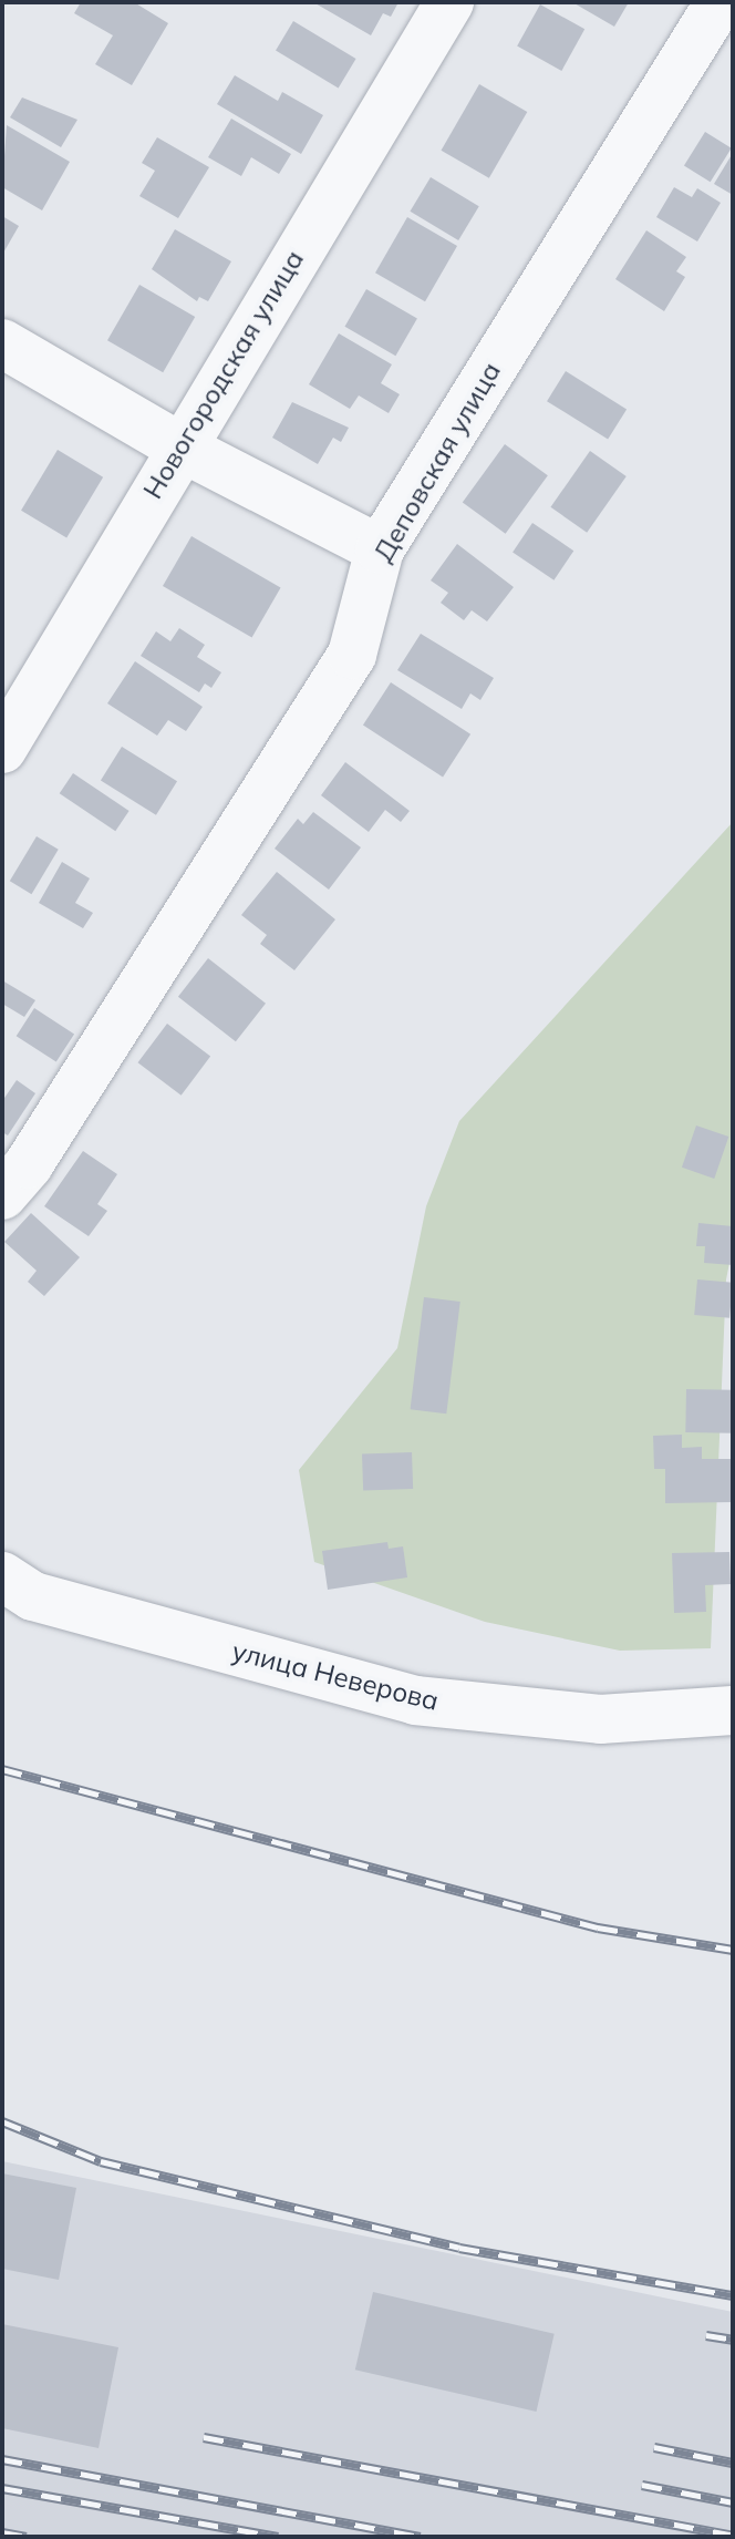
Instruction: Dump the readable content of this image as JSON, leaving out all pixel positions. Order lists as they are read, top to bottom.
{
  "streets": {
    "street": ["Новогородская улица", "Деповская улица", "улица Неверова"]
  }
}
